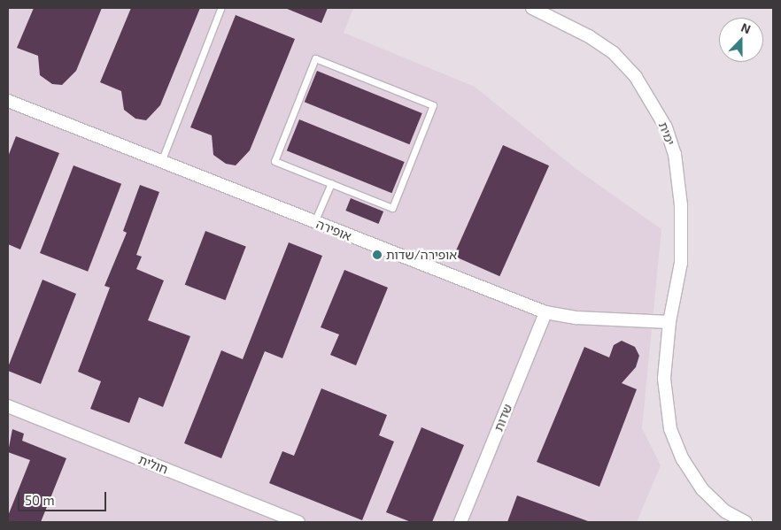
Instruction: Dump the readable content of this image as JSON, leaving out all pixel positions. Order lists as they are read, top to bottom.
{
  "streets": {
    "street": [
      "ימית",
      "אופירה",
      "שדות",
      "חולית"
    ]
  },
  "crossings": [
    ["ימית", "אופירה"],
    ["אופירה", "שדות"]
  ],
  "places": ["אופירה/שדות"],
  "scale_bar": "50 m",
  "north": "top"
}
